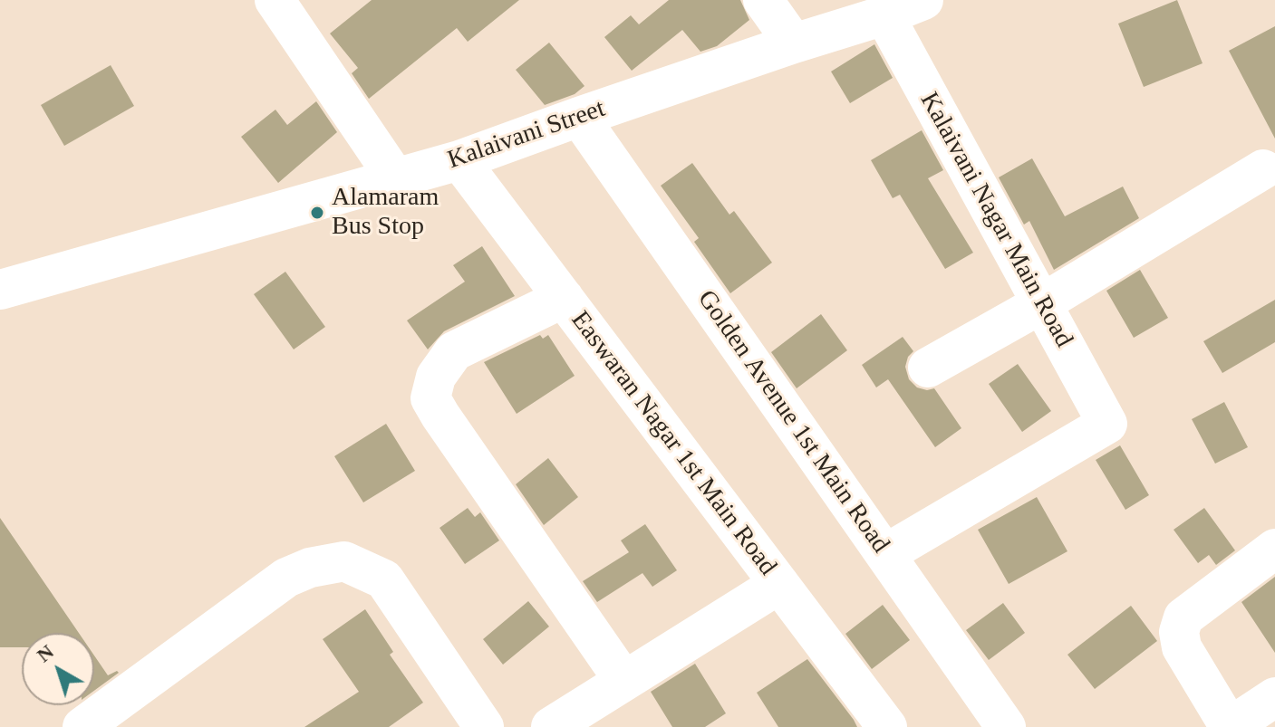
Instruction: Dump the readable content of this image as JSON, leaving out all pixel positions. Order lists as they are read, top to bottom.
{
  "streets": {
    "street": [
      "Kalaivani Street",
      "Kalaivani Nagar Main Road",
      "Golden Avenue 1st Main Road",
      "Easwaran Nagar 1st Main Road"
    ]
  },
  "crossings": [
    ["Kalaivani Street", "Kalaivani Nagar Main Road"],
    ["Kalaivani Street", "Golden Avenue 1st Main Road"],
    ["Kalaivani Street", "Easwaran Nagar 1st Main Road"],
    ["Kalaivani Nagar Main Road", "Golden Avenue 1st Main Road"]
  ],
  "places": ["Alamaram Bus Stop"],
  "north": "top left"
}
